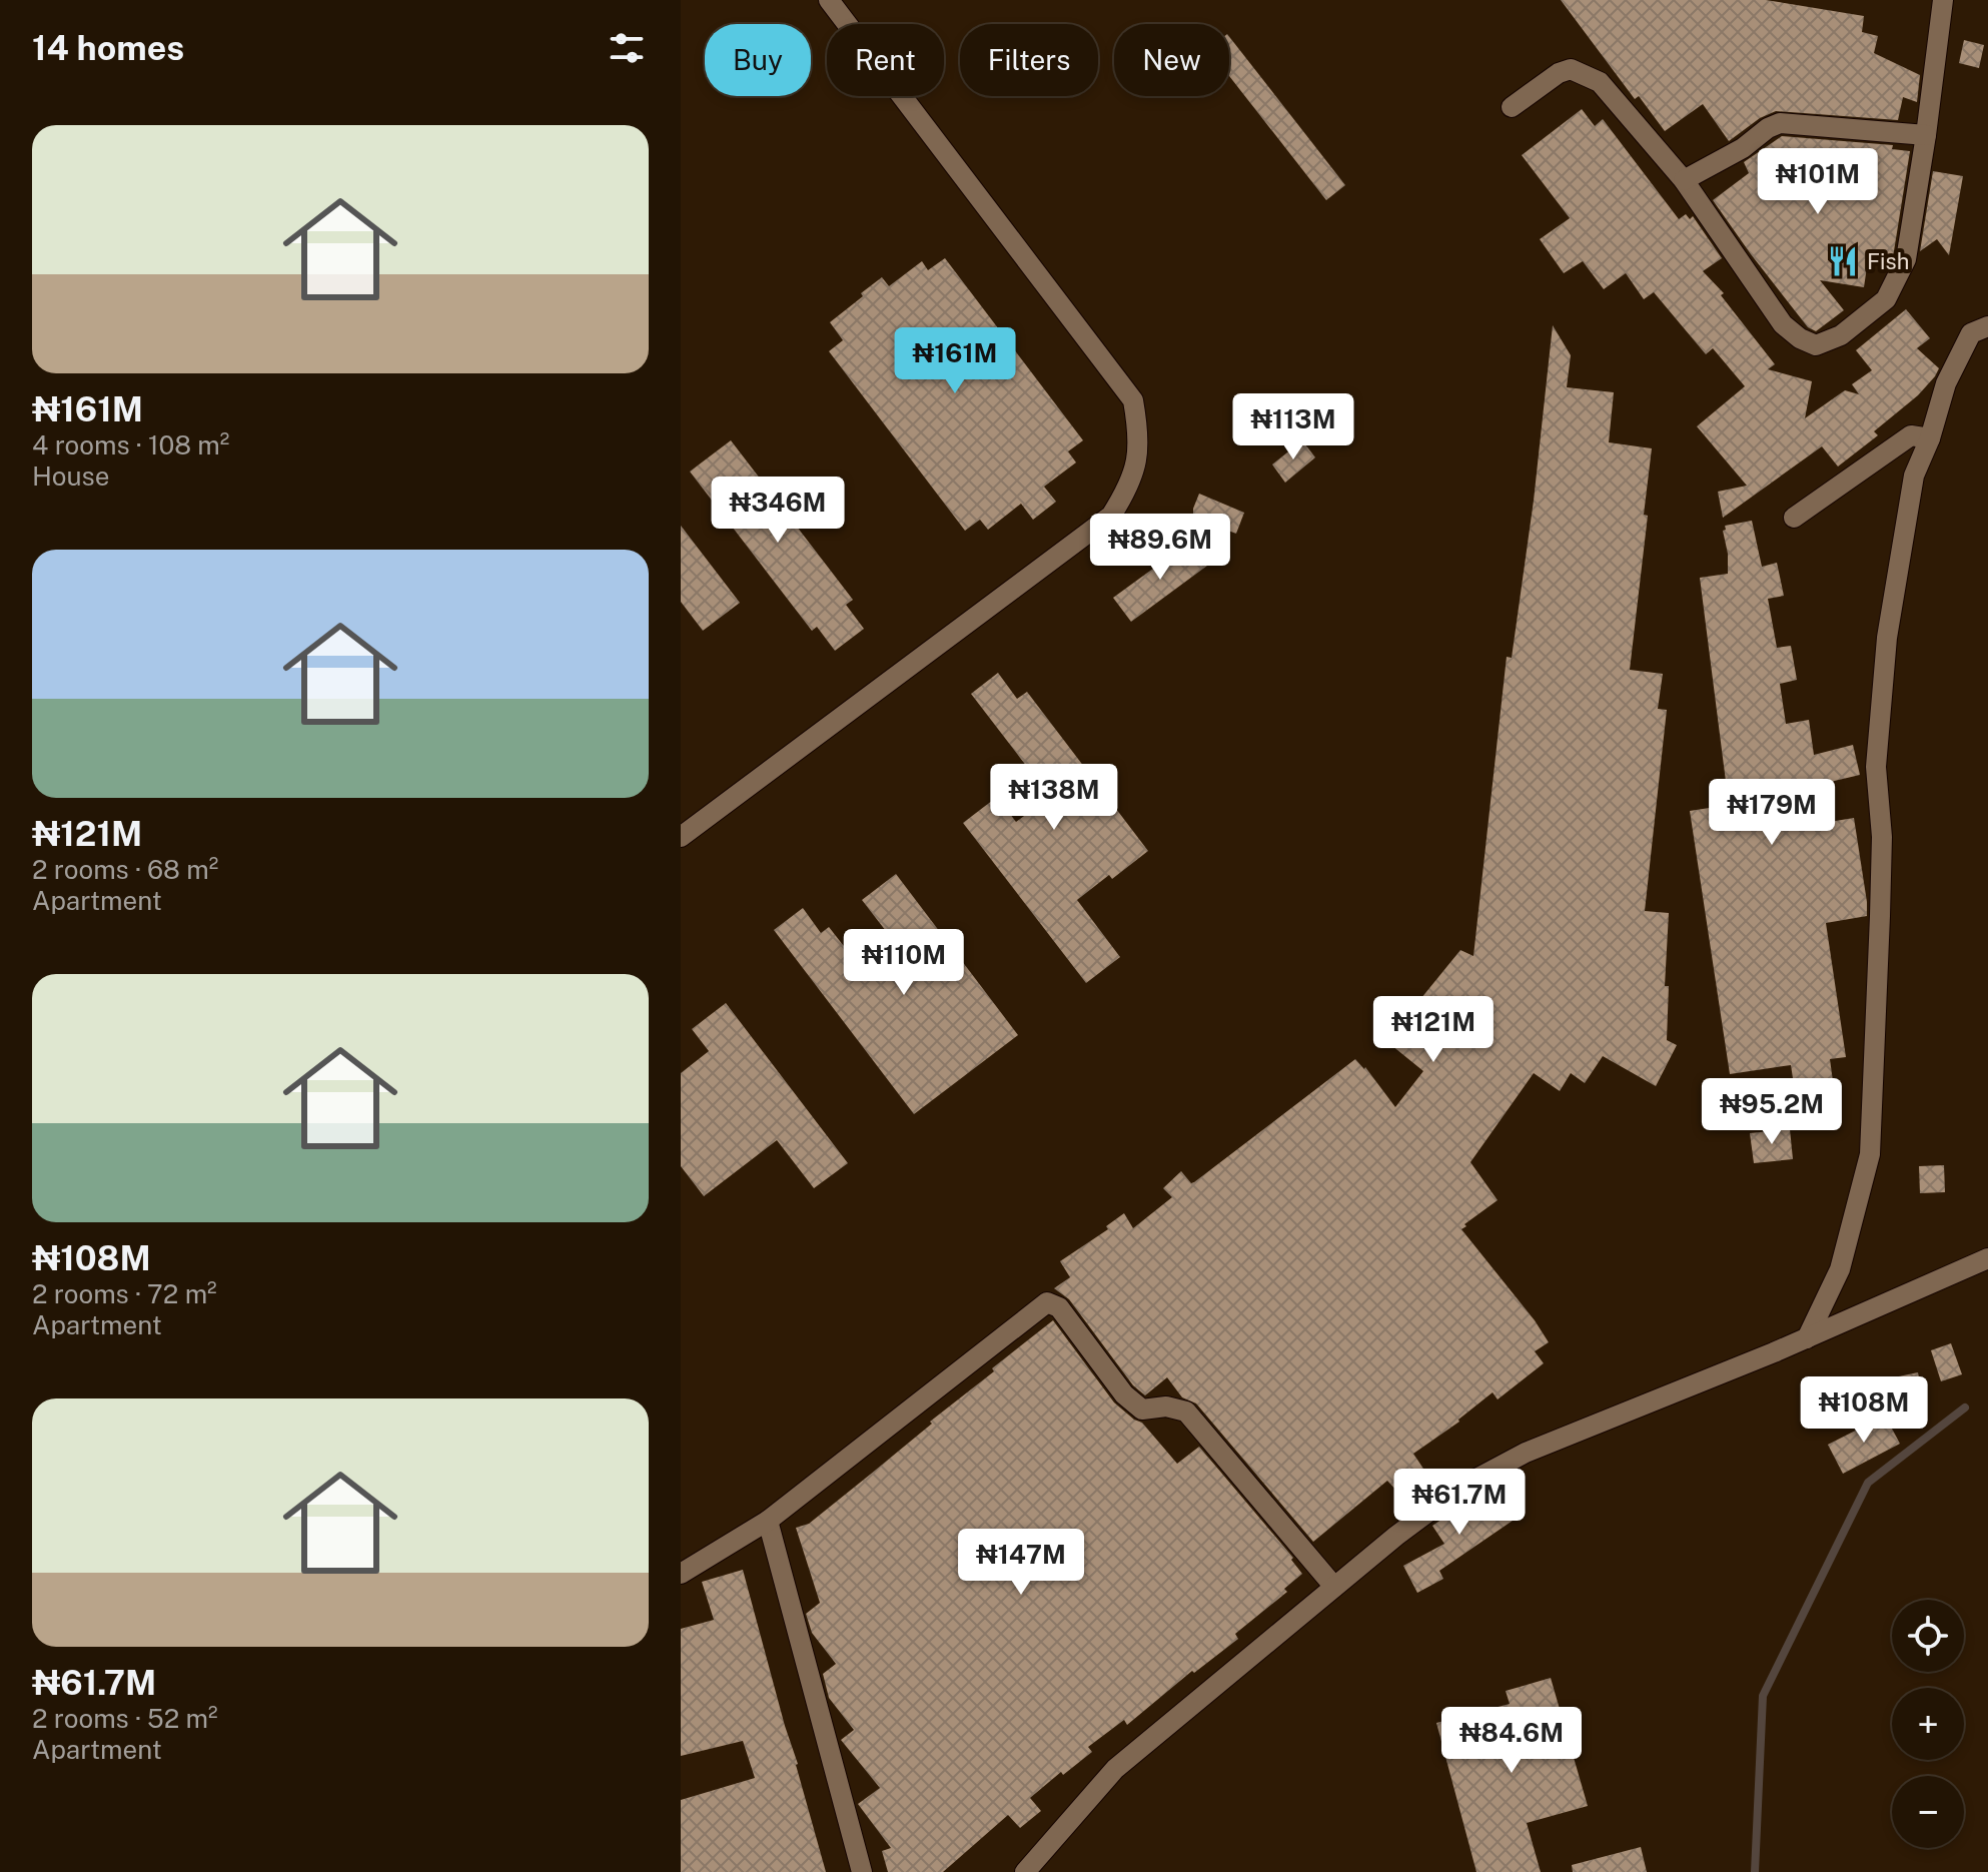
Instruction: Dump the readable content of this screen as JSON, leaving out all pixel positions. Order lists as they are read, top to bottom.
{
  "places": {
    "restaurant": ["Fish"]
  },
  "page": {
    "heading": "14 homes",
    "chip": [
      "Buy",
      "Rent",
      "Filters",
      "New"
    ],
    "list": [
      {
        "name": "₦161M",
        "note": "4 rooms · 108 m² · House"
      },
      {
        "name": "₦121M",
        "note": "2 rooms · 68 m² · Apartment"
      },
      {
        "name": "₦108M",
        "note": "2 rooms · 72 m² · Apartment"
      },
      {
        "name": "₦61.7M",
        "note": "2 rooms · 52 m² · Apartment"
      }
    ],
    "price": [
      "₦101M",
      "₦161M",
      "₦113M",
      "₦346M",
      "₦89.6M",
      "₦138M",
      "₦179M",
      "₦110M",
      "₦121M",
      "₦95.2M",
      "₦108M",
      "₦61.7M",
      "₦147M",
      "₦84.6M"
    ],
    "map_buttons": ["+", "−"]
  }
}
